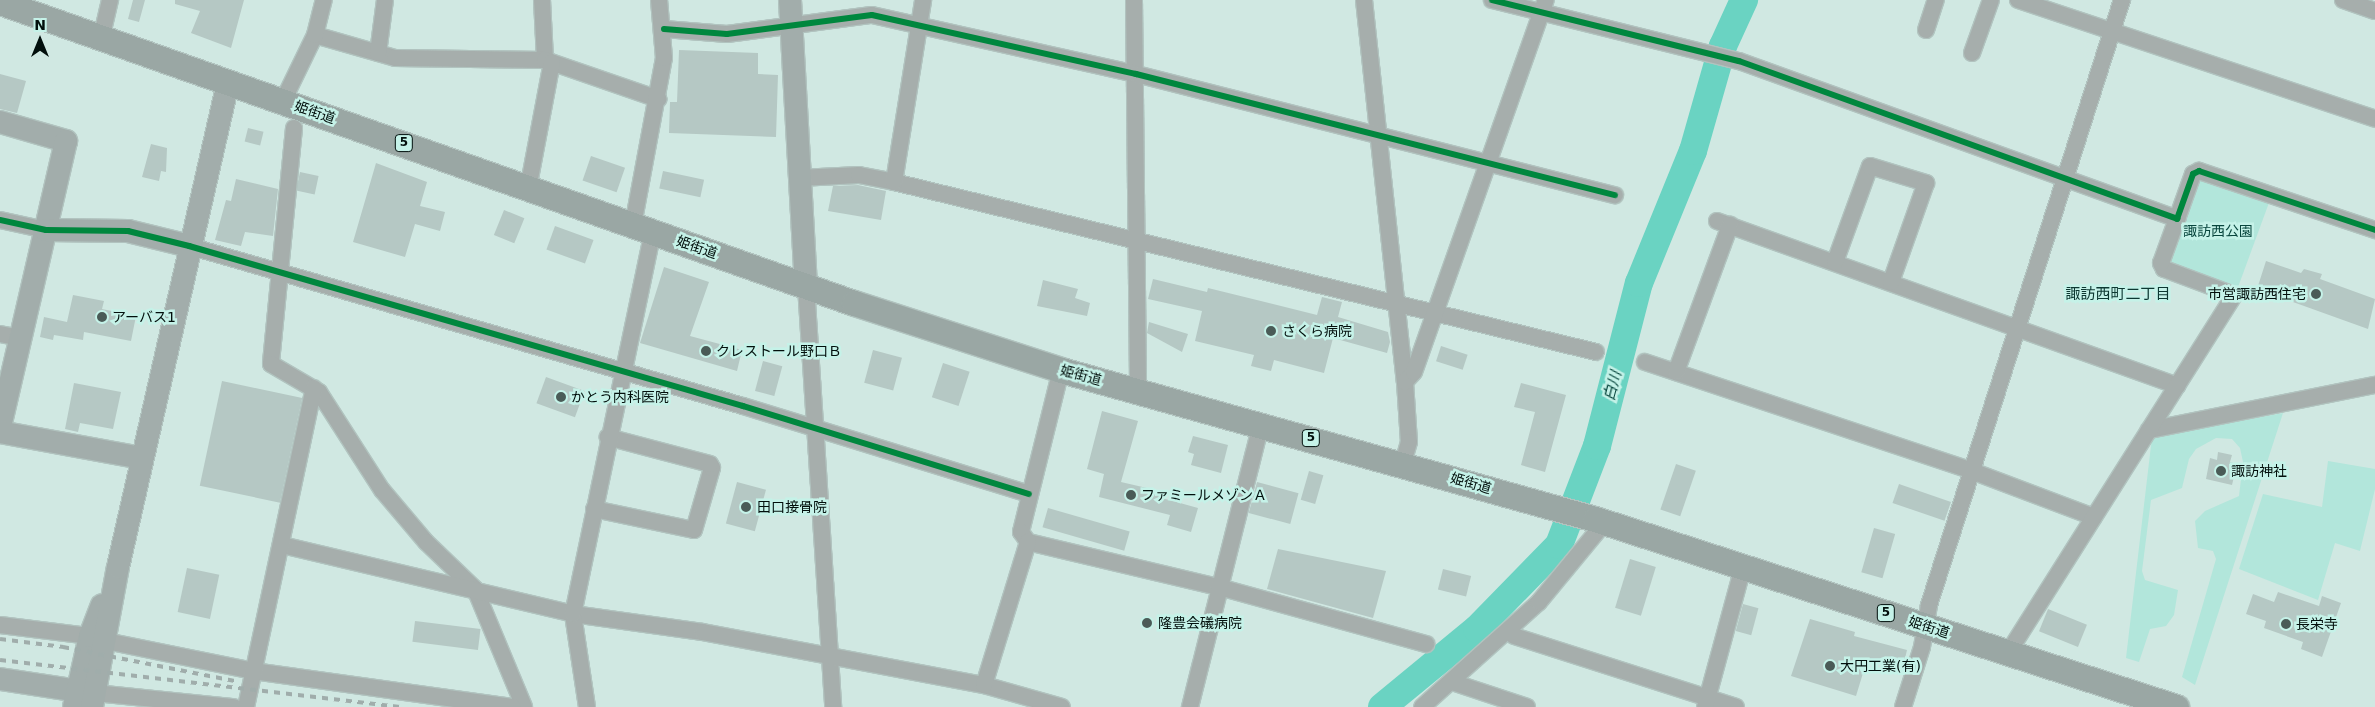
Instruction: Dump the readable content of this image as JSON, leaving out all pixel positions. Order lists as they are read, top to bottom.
{
  "streets": {
    "main road": ["姫街道", "5"]
  },
  "districts": ["諏訪西町二丁目"],
  "water": ["白川"],
  "parks": ["諏訪西公園"],
  "places": [
    "市営諏訪西住宅",
    "アーバス1",
    "さくら病院",
    "クレストール野口Ｂ",
    "かとう内科医院",
    "諏訪神社",
    "ファミールメゾンＡ",
    "田口接骨院",
    "隆豊会礒病院",
    "長栄寺",
    "大円工業(有)"
  ],
  "north": "top"
}
